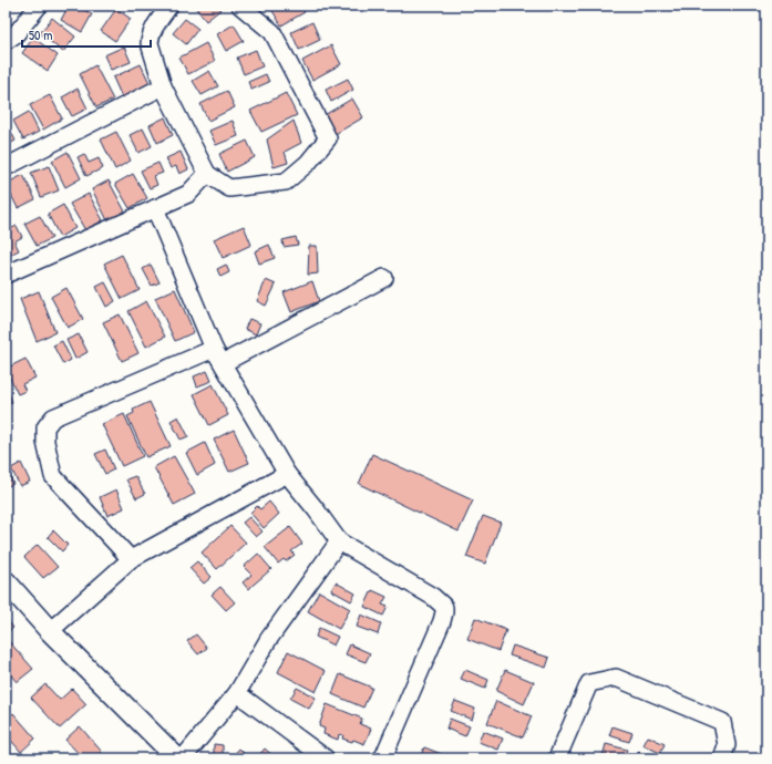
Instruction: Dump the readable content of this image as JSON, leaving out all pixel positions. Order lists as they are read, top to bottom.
{
  "scale_bar": "50 m"
}
